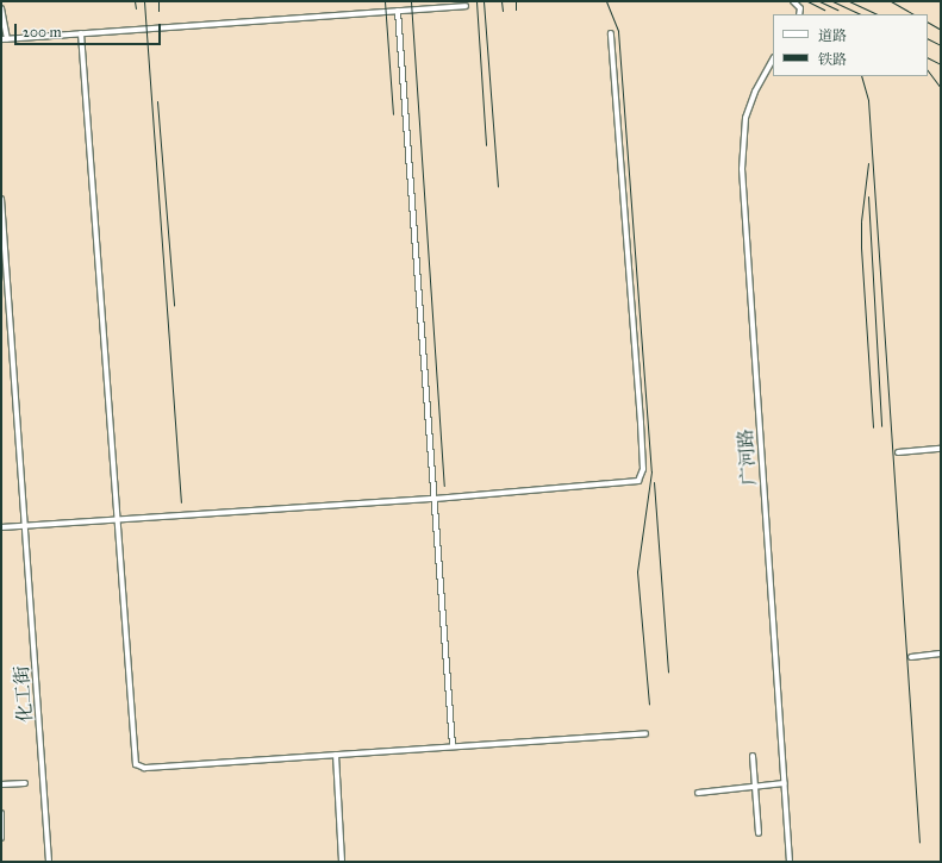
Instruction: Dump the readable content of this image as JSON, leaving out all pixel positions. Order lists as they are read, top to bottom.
{
  "streets": {
    "street": ["广河路", "化工街"]
  },
  "legend": ["道路", "铁路"],
  "scale_bar": "200 m"
}
